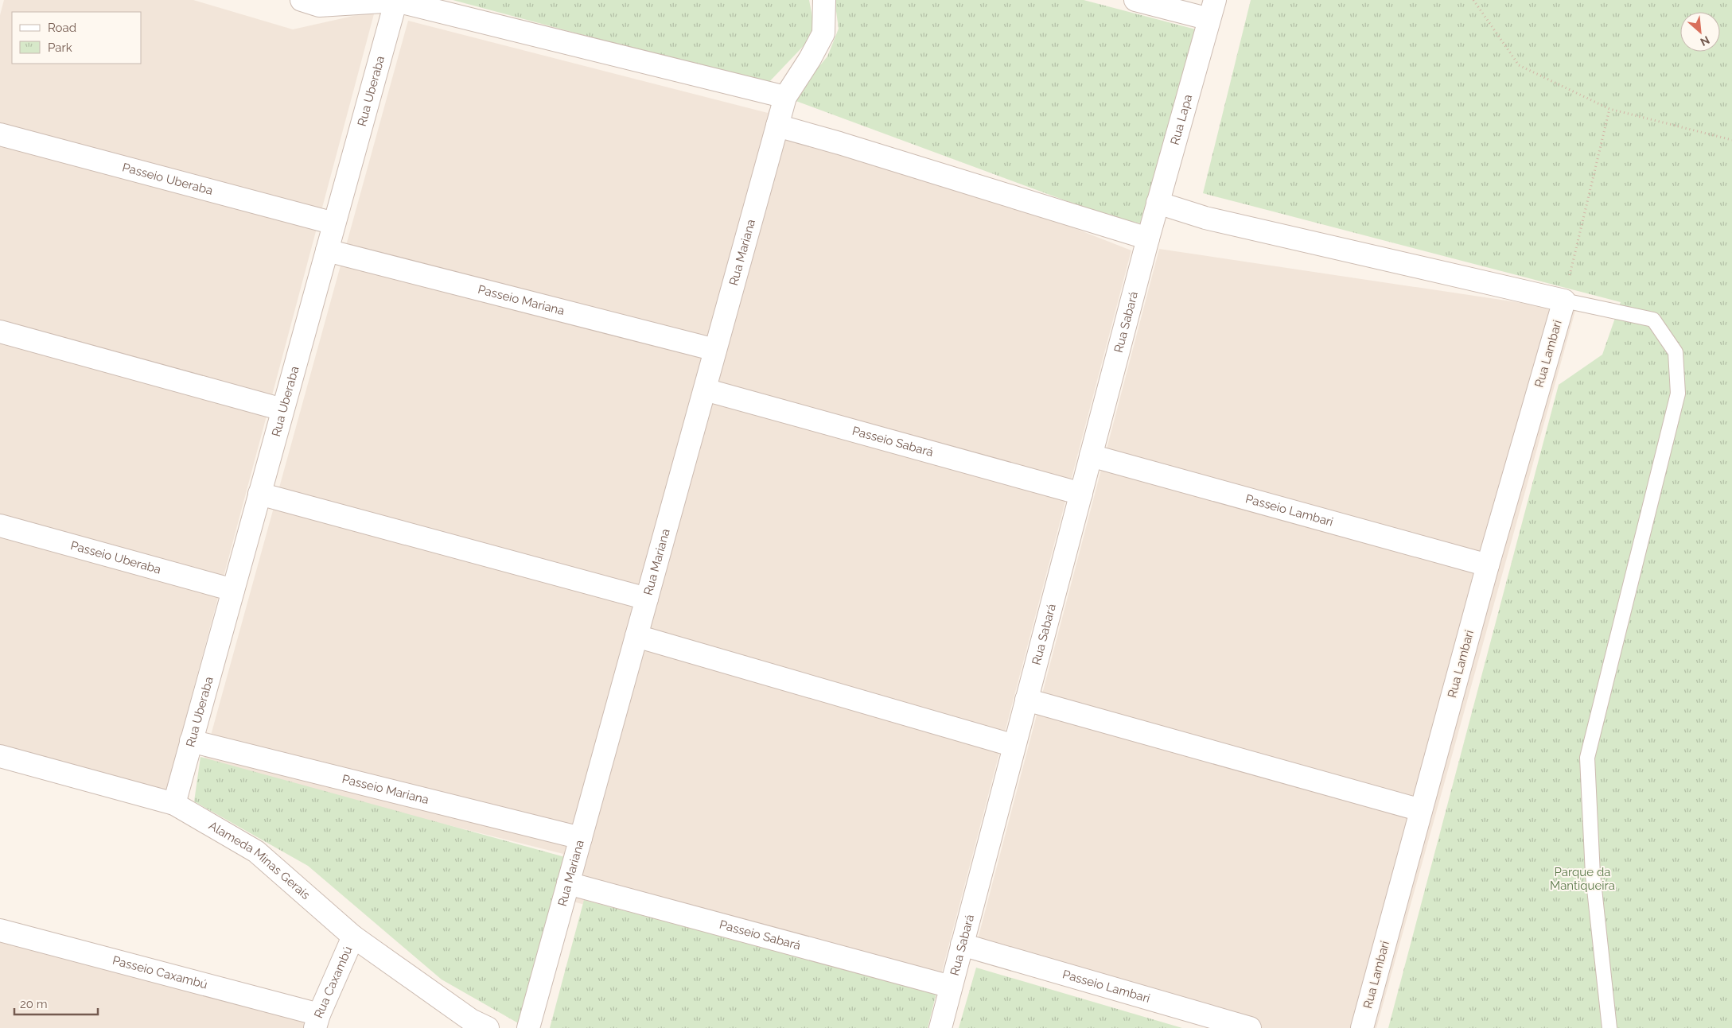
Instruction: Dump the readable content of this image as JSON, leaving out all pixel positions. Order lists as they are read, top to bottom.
{
  "streets": {
    "street": [
      "Rua Uberaba",
      "Rua Lapa",
      "Passeio Uberaba",
      "Rua Mariana",
      "Passeio Mariana",
      "Rua Sabará",
      "Rua Lambari",
      "Passeio Sabará",
      "Passeio Lambari",
      "Alameda Minas Gerais",
      "Passeio Caxambú",
      "Rua Caxambú"
    ]
  },
  "crossings": [
    ["Rua Uberaba", "Passeio Uberaba"],
    ["Rua Uberaba", "Passeio Mariana"],
    ["Rua Uberaba", "Alameda Minas Gerais"],
    ["Rua Lapa", "Rua Sabará"],
    ["Rua Mariana", "Passeio Mariana"],
    ["Rua Mariana", "Passeio Sabará"],
    ["Rua Sabará", "Passeio Sabará"],
    ["Rua Sabará", "Passeio Lambari"],
    ["Rua Lambari", "Passeio Lambari"],
    ["Alameda Minas Gerais", "Rua Caxambú"],
    ["Passeio Caxambú", "Rua Caxambú"]
  ],
  "parks": ["Parque da Mantiqueira"],
  "legend": ["Road", "Park"],
  "scale_bar": "20 m",
  "north": "bottom right"
}
